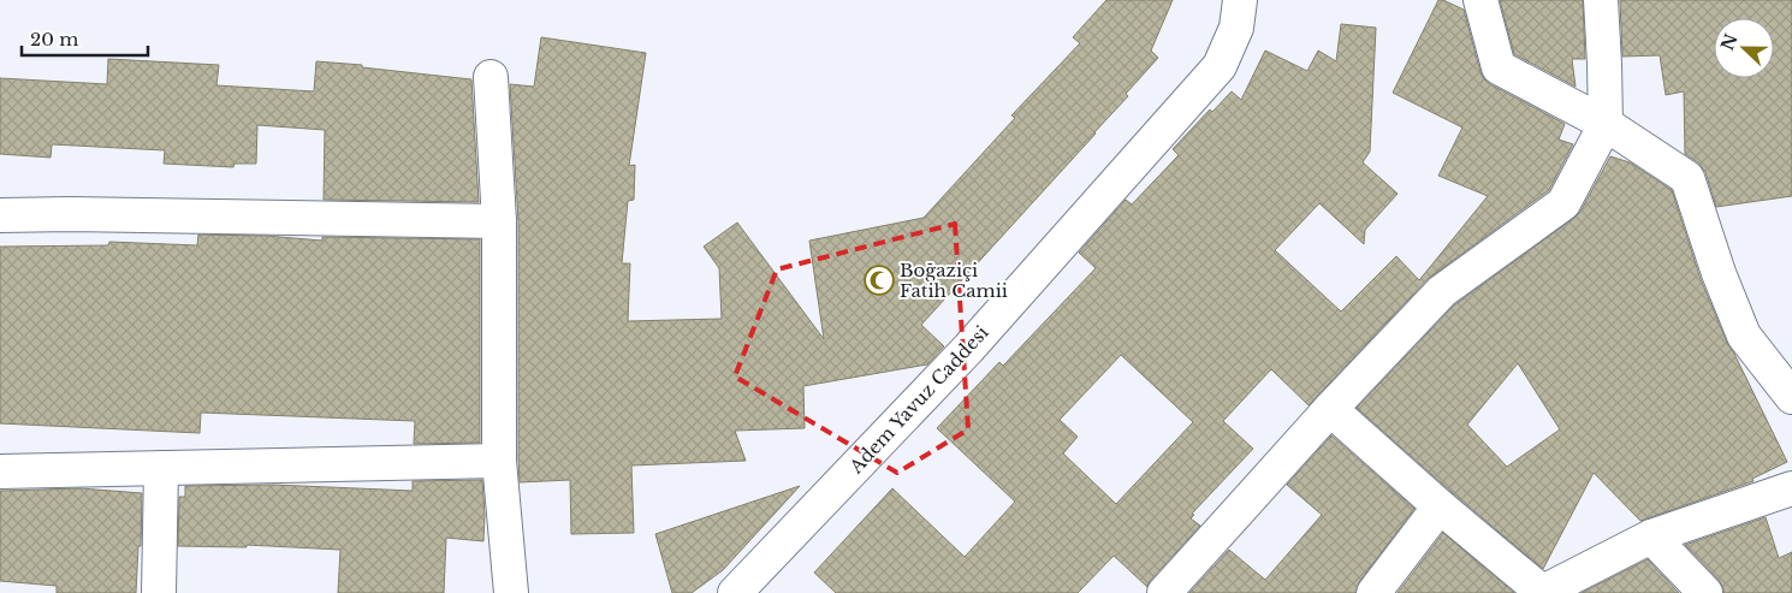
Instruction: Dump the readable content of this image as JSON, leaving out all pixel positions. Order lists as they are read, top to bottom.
{
  "streets": {
    "street": ["Adem Yavuz Caddesi"]
  },
  "places": {
    "mosque": ["Boğaziçi Fatih Camii"]
  },
  "scale_bar": "20 m",
  "north": "left"
}
